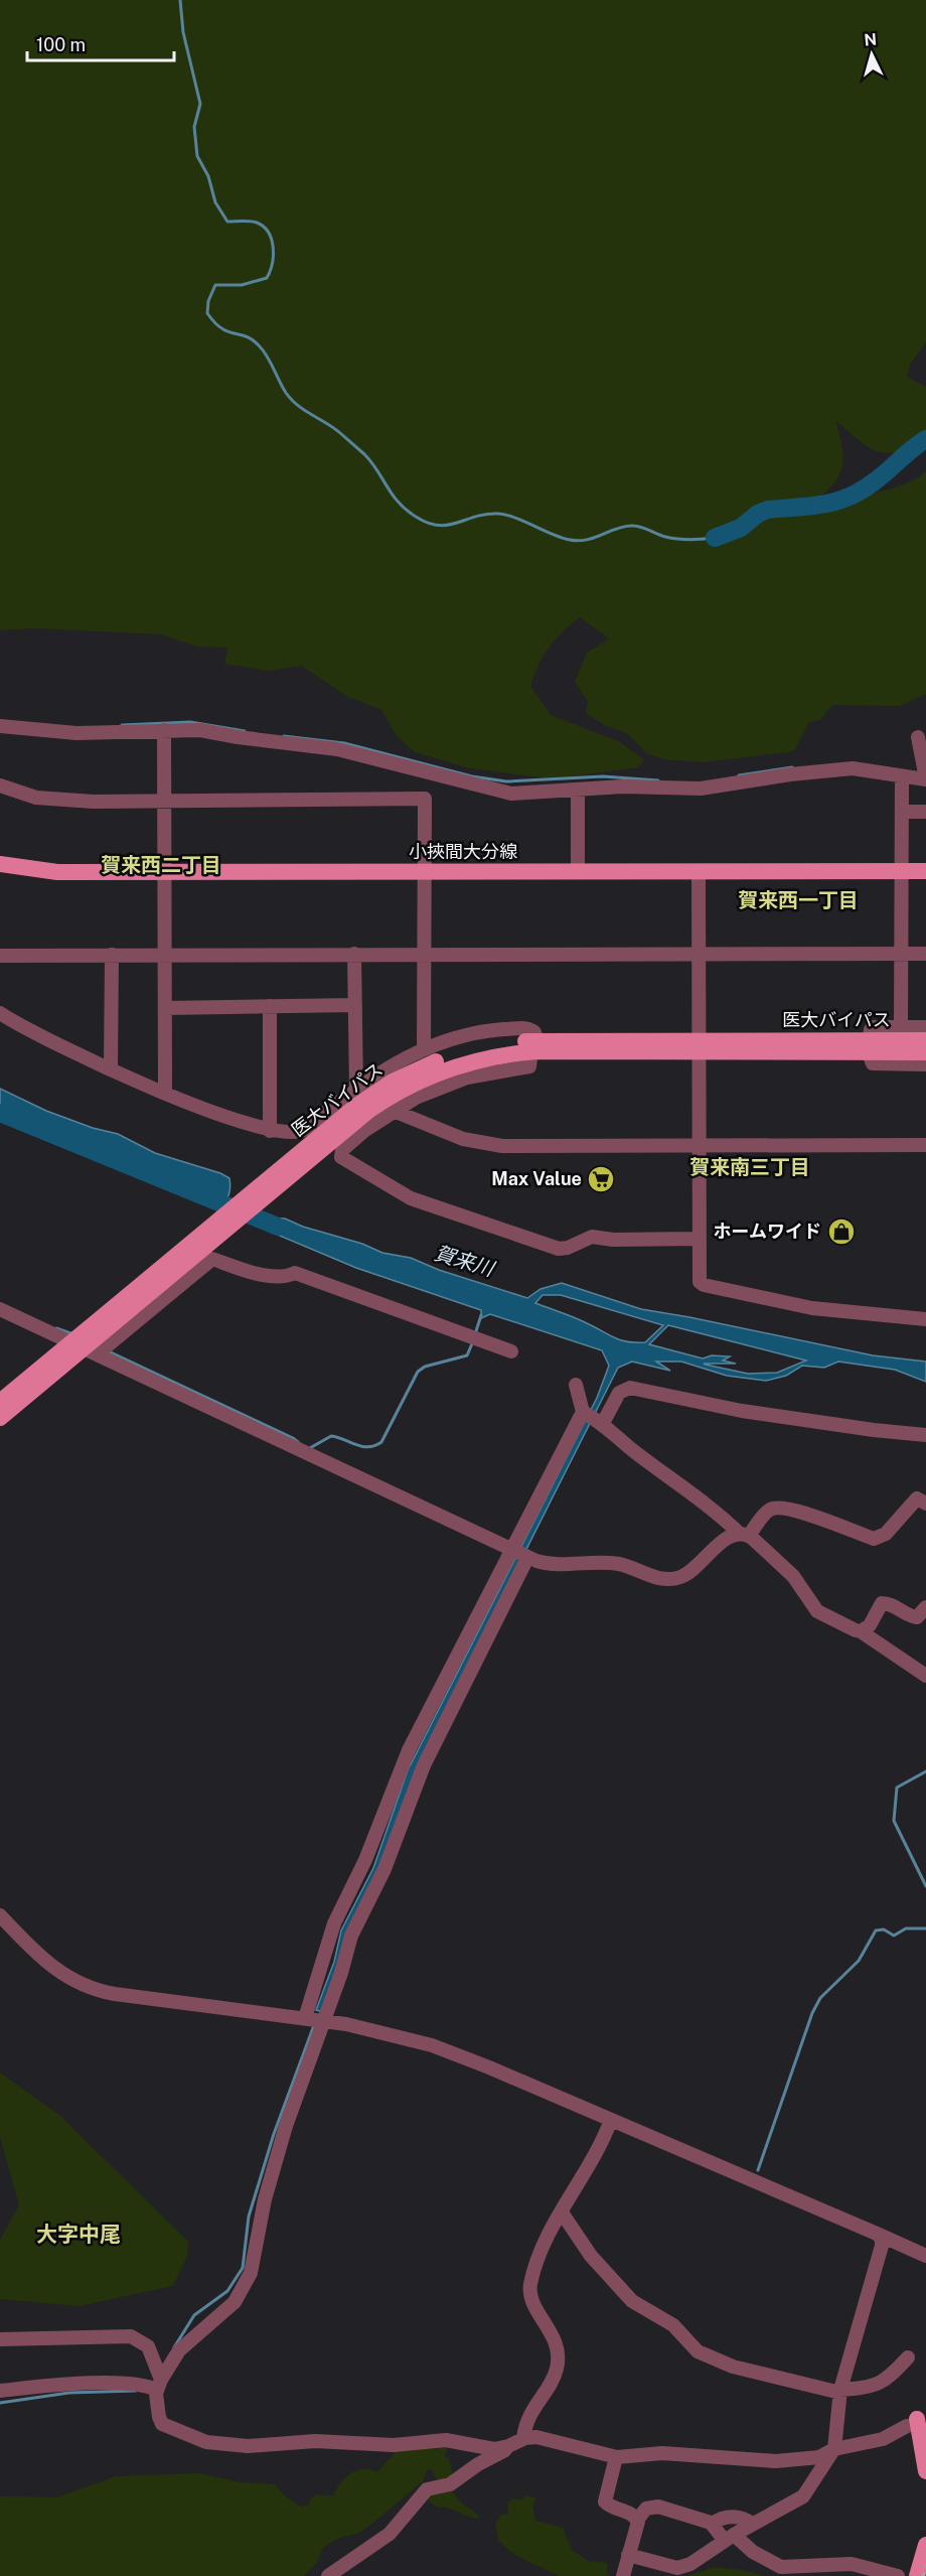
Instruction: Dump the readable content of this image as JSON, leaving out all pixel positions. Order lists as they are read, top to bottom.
{
  "streets": {
    "main road": ["小挾間大分線", "医大バイパス"]
  },
  "districts": [
    "賀来西二丁目",
    "賀来西一丁目",
    "賀来南三丁目",
    "大字中尾"
  ],
  "water": ["賀来川"],
  "places": {
    "supermarket": ["Max Value"],
    "shop": ["ホームワイド"]
  },
  "scale_bar": "100 m",
  "north": "top"
}
